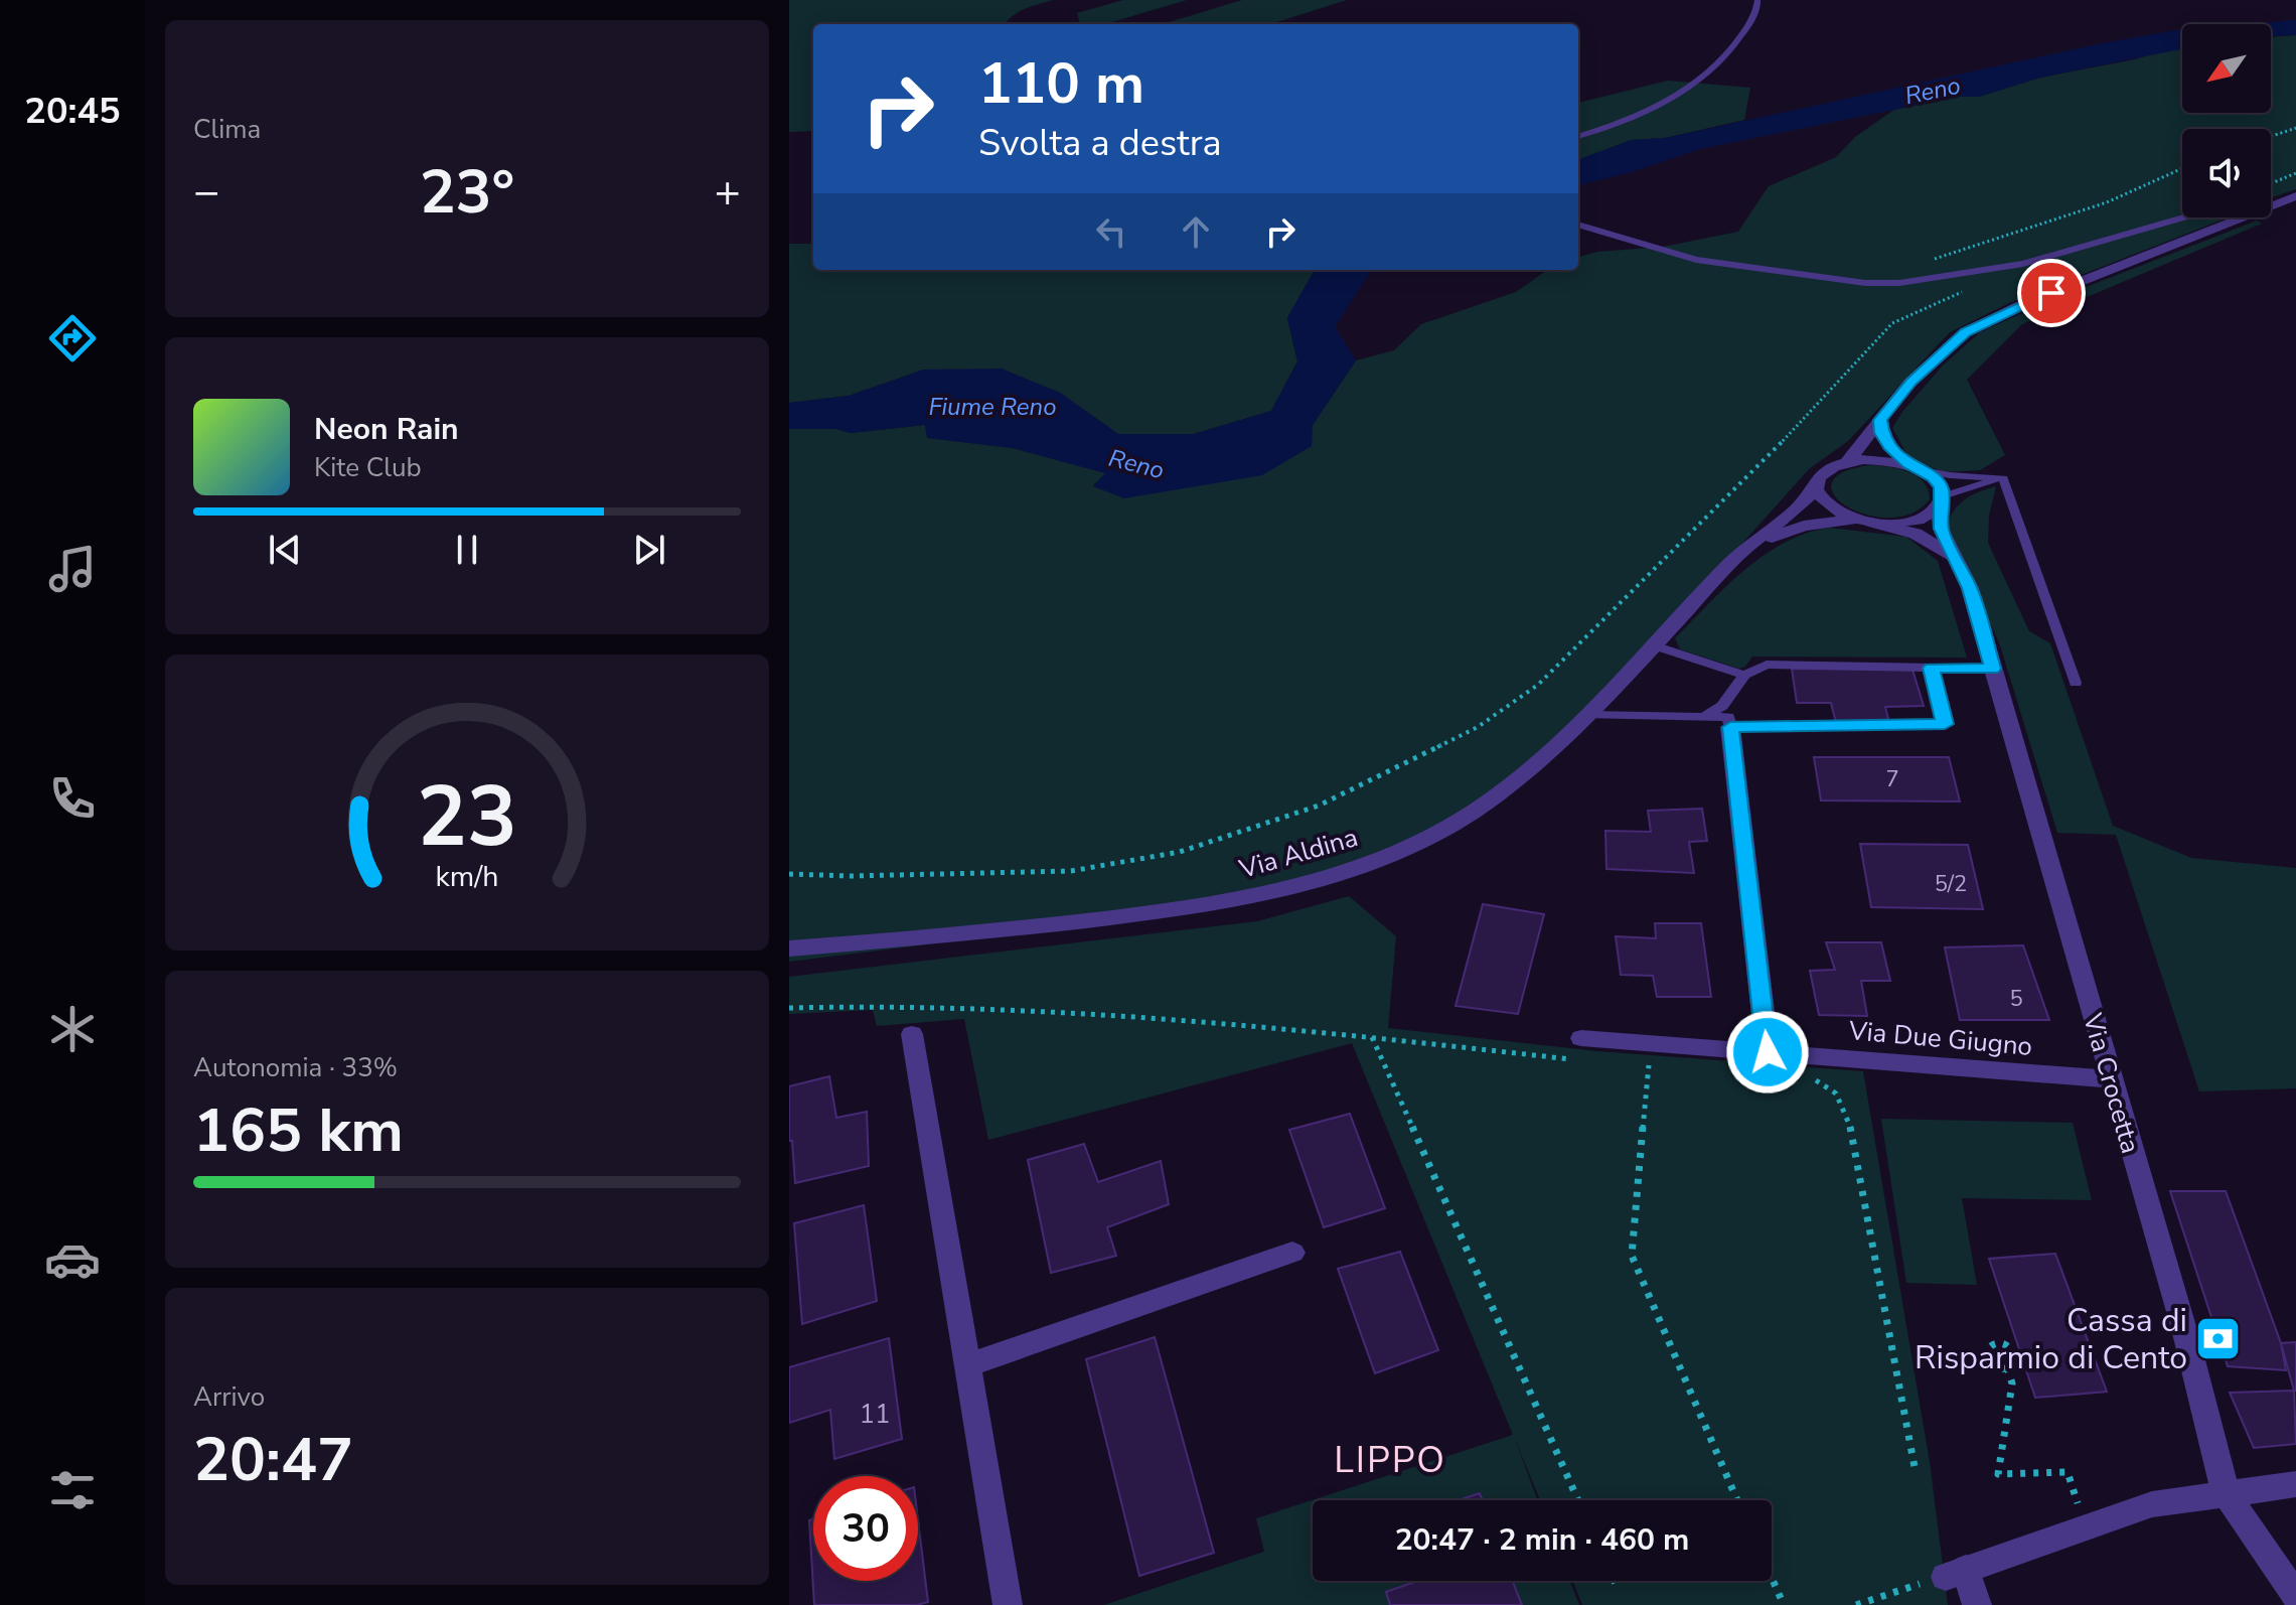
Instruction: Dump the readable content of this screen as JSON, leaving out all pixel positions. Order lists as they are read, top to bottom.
{
  "streets": {
    "street": ["Via Aldina", "Via Due Giugno", "Via Crocetta"]
  },
  "crossings": [
    ["Via Aldina", "Via Crocetta"],
    ["Via Due Giugno", "Via Crocetta"]
  ],
  "districts": ["LIPPO"],
  "water": ["Reno", "Fiume Reno"],
  "places": {
    "bank": ["Cassa di Risparmio di Cento"]
  },
  "house_numbers": [
    "7",
    "5/2",
    "5",
    "11"
  ],
  "north": "bottom left",
  "page": {
    "tabs": "20:45",
    "tile": [
      "Clima",
      ["Autonomia · 33%", "165 km"],
      ["Arrivo", "20:47"]
    ],
    "turn": ["110 m", "Svolta a destra"],
    "heat": ["−", "23°", "+"],
    "song": ["Neon Rain", "Kite Club"],
    "limit": "30",
    "trip": "20:47 · 2 min · 460 m",
    "gauge": ["23", "km/h"]
  }
}
